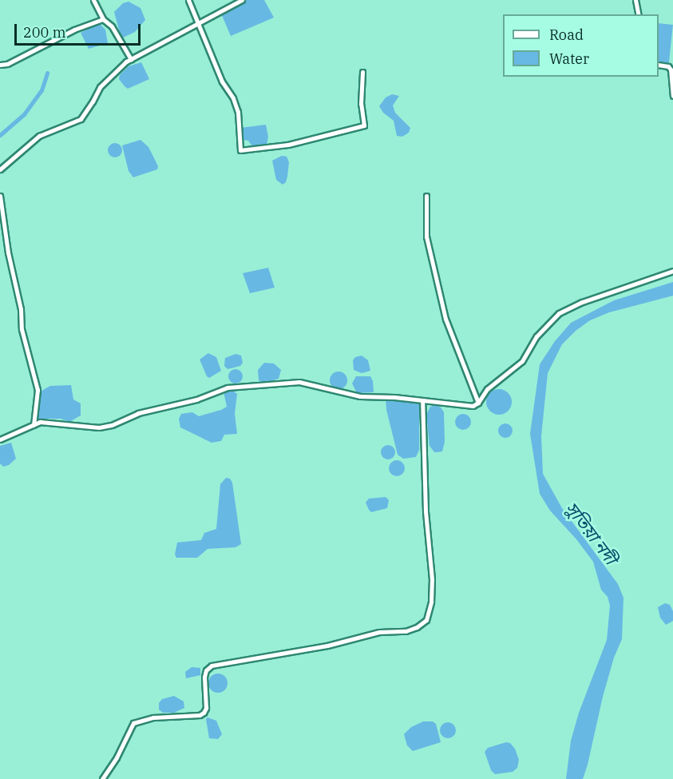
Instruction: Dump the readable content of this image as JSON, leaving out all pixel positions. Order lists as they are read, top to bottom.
{
  "water": ["সুতিয়া নদী"],
  "legend": ["Road", "Water"],
  "scale_bar": "200 m"
}
